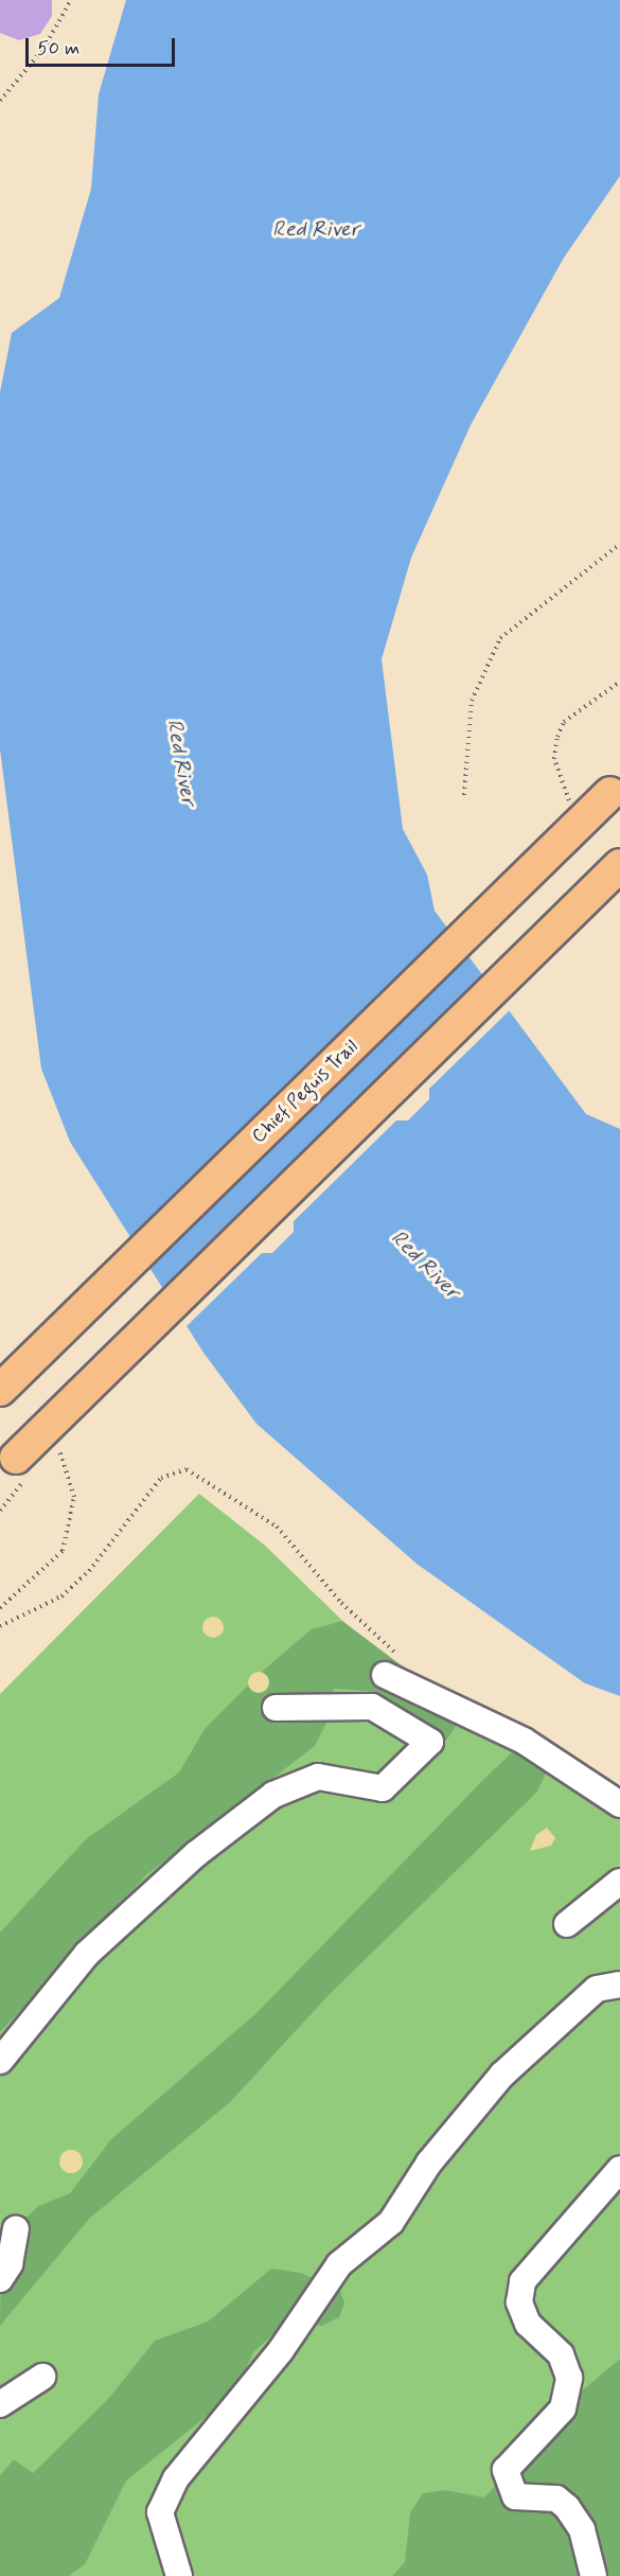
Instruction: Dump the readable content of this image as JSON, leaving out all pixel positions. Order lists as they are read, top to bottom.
{
  "streets": {
    "main road": ["Chief Peguis Trail"]
  },
  "water": ["Red River"],
  "scale_bar": "50 m"
}
